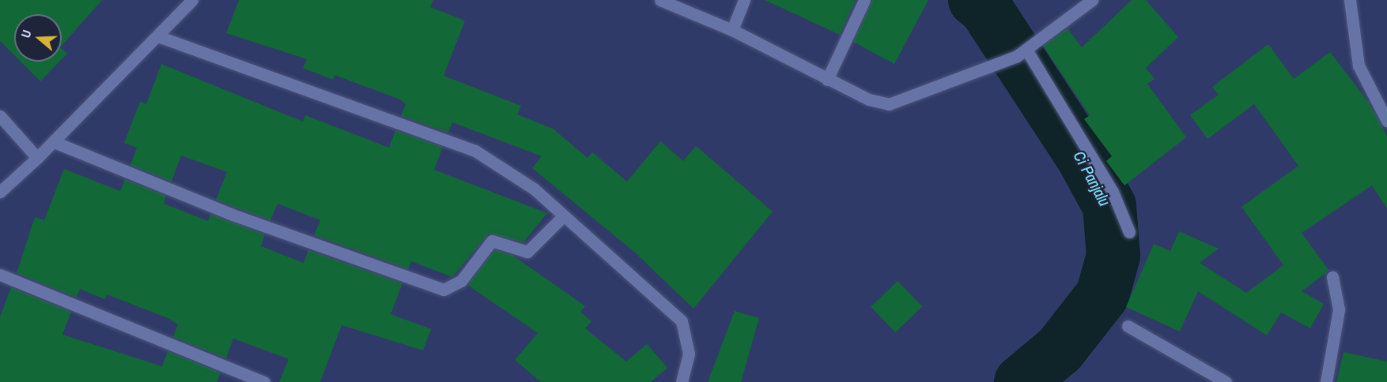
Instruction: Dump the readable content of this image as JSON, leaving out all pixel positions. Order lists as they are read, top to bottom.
{
  "water": ["Ci Panjalu"],
  "north": "left"
}
